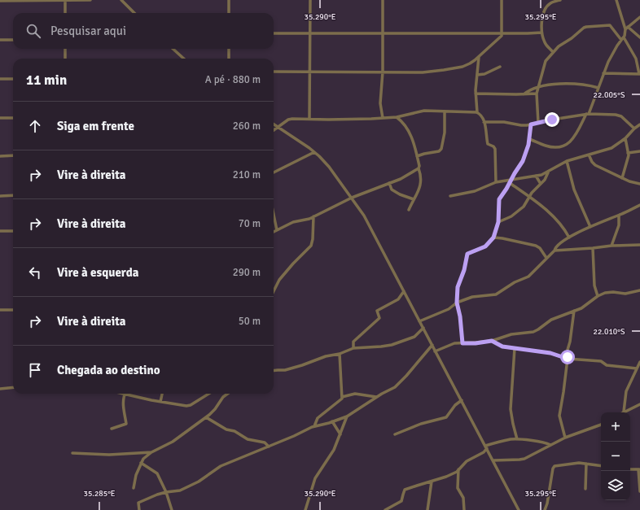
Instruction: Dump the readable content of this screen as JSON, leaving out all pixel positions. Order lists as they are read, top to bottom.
{
  "page": {
    "search": "Pesquisar aqui",
    "heading": ["11 min", "A pé · 880 m"],
    "list": [
      ["Siga em frente", "260 m"],
      ["Vire à direita", "210 m"],
      ["Vire à direita", "70 m"],
      ["Vire à esquerda", "290 m"],
      ["Vire à direita", "50 m"],
      "Chegada ao destino"
    ],
    "map_buttons": ["+", "−"]
  },
  "coordinates": [
    "35.290°E",
    "35.295°E",
    "22.005°S",
    "22.010°S",
    "35.285°E"
  ]
}
